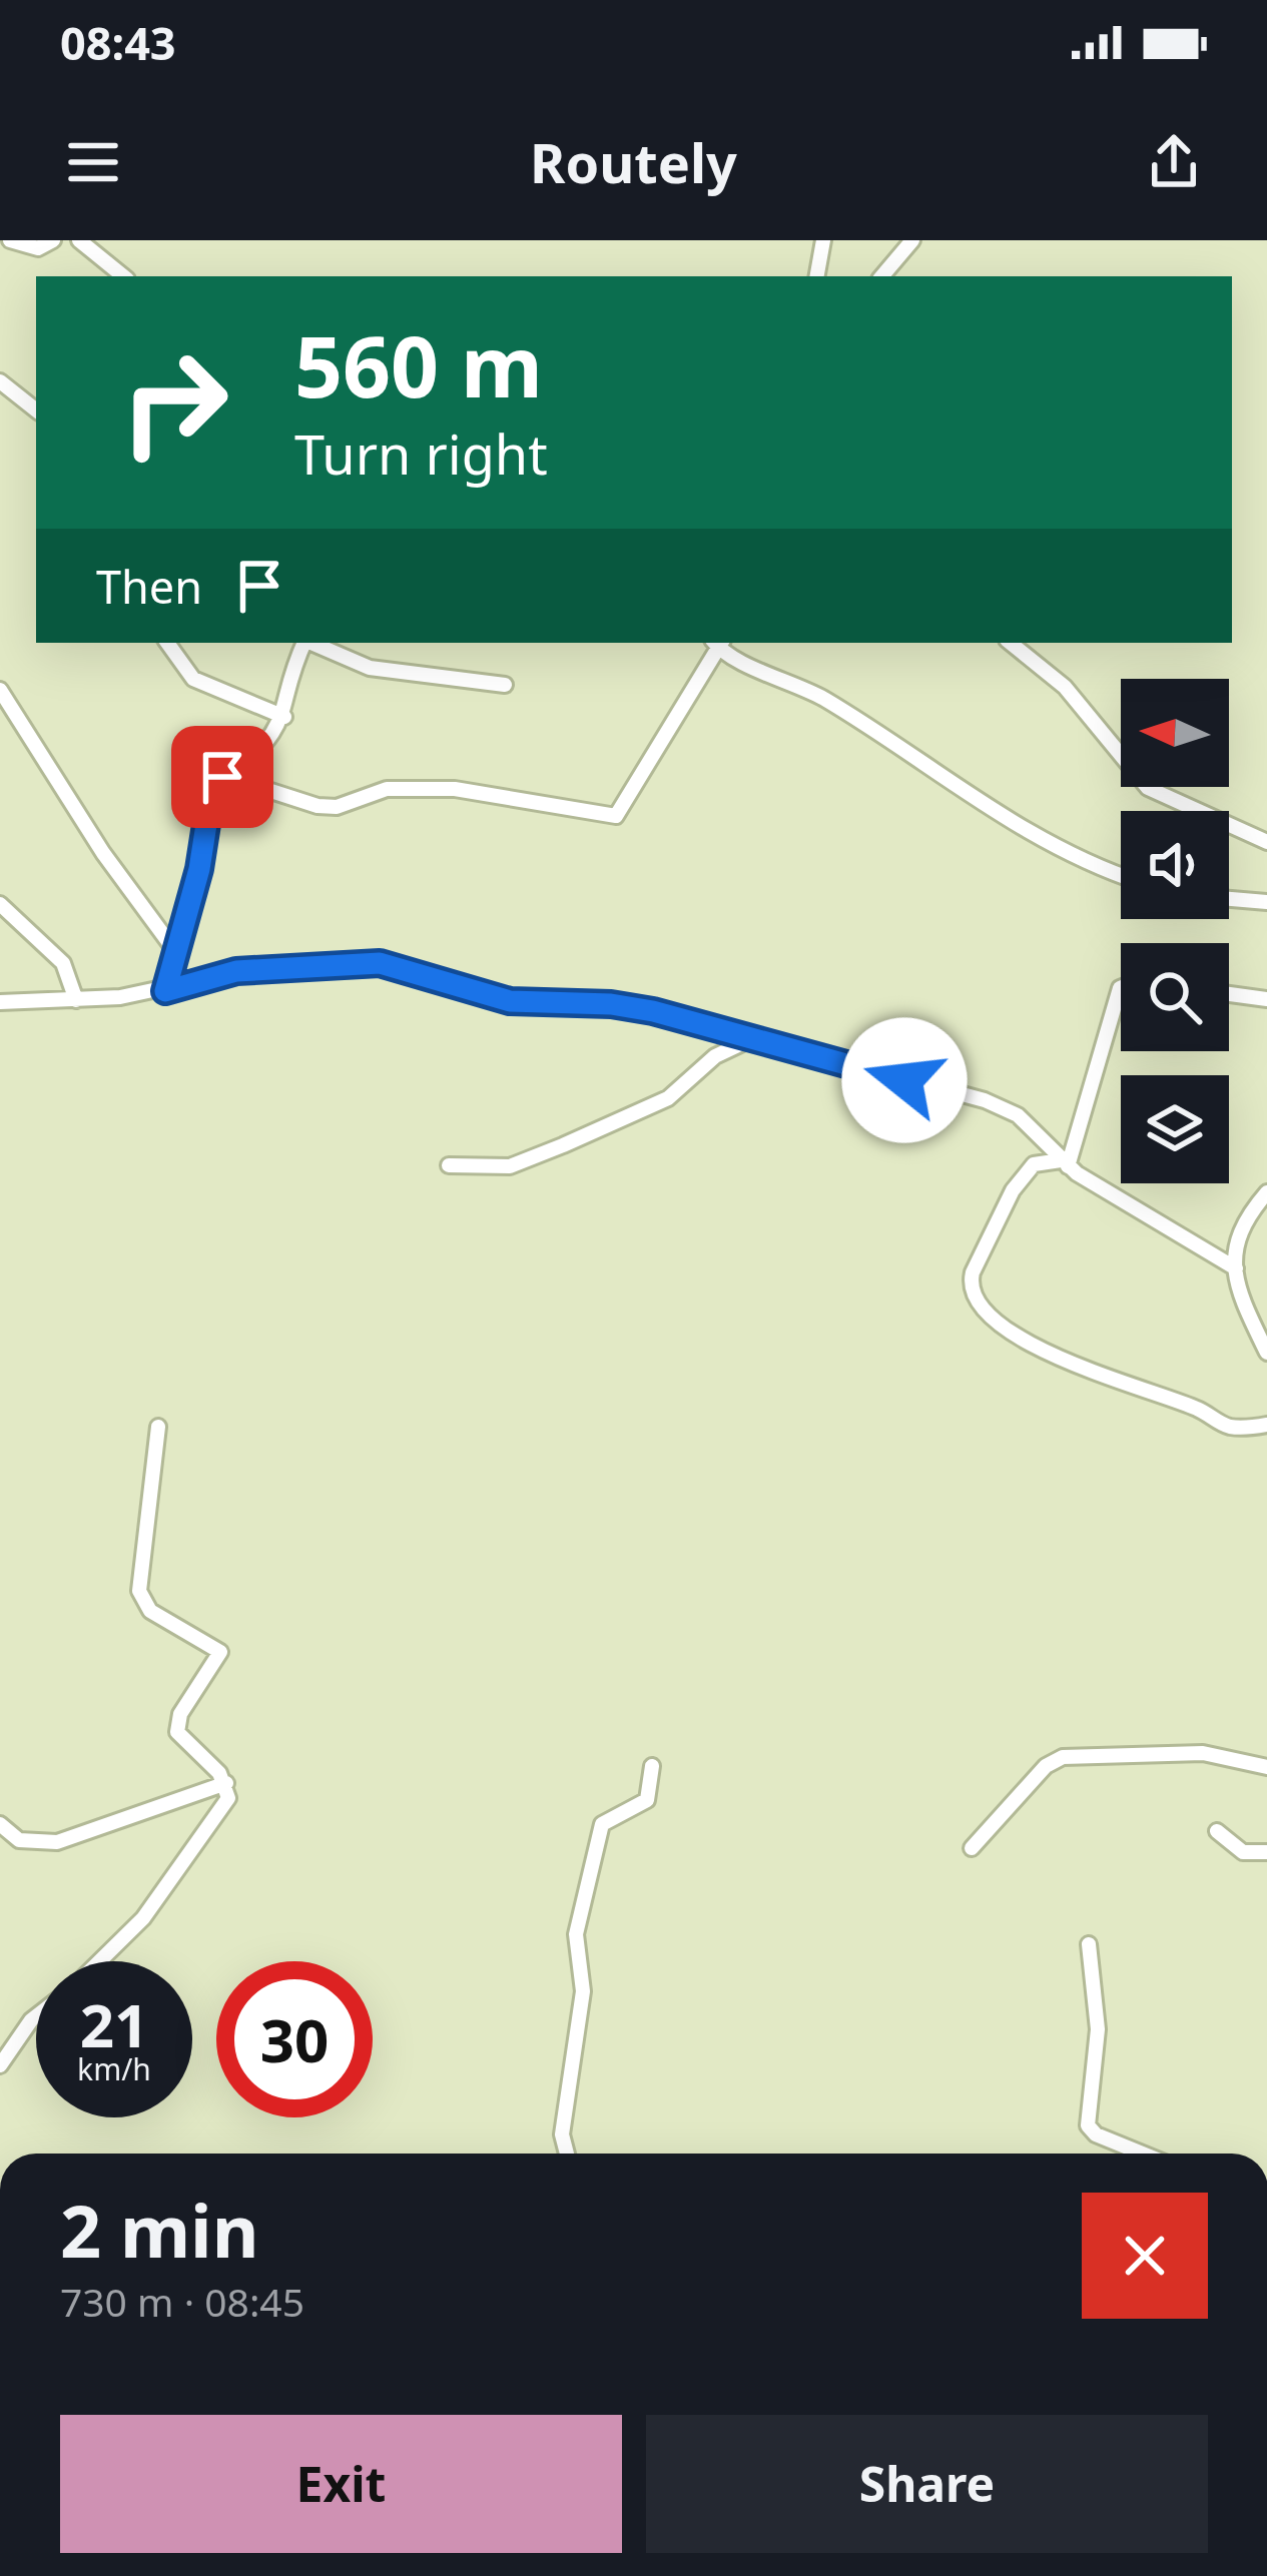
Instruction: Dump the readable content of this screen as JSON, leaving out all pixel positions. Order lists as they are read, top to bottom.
{
  "north": "left",
  "page": {
    "status": "08:43",
    "header": "Routely",
    "turn": ["560 m", "Turn right"],
    "then": "Then",
    "speed": "21 km/h",
    "limit": "30",
    "heading": ["2 min", "730 m · 08:45"],
    "buttons": ["Exit", "Share"]
  }
}
